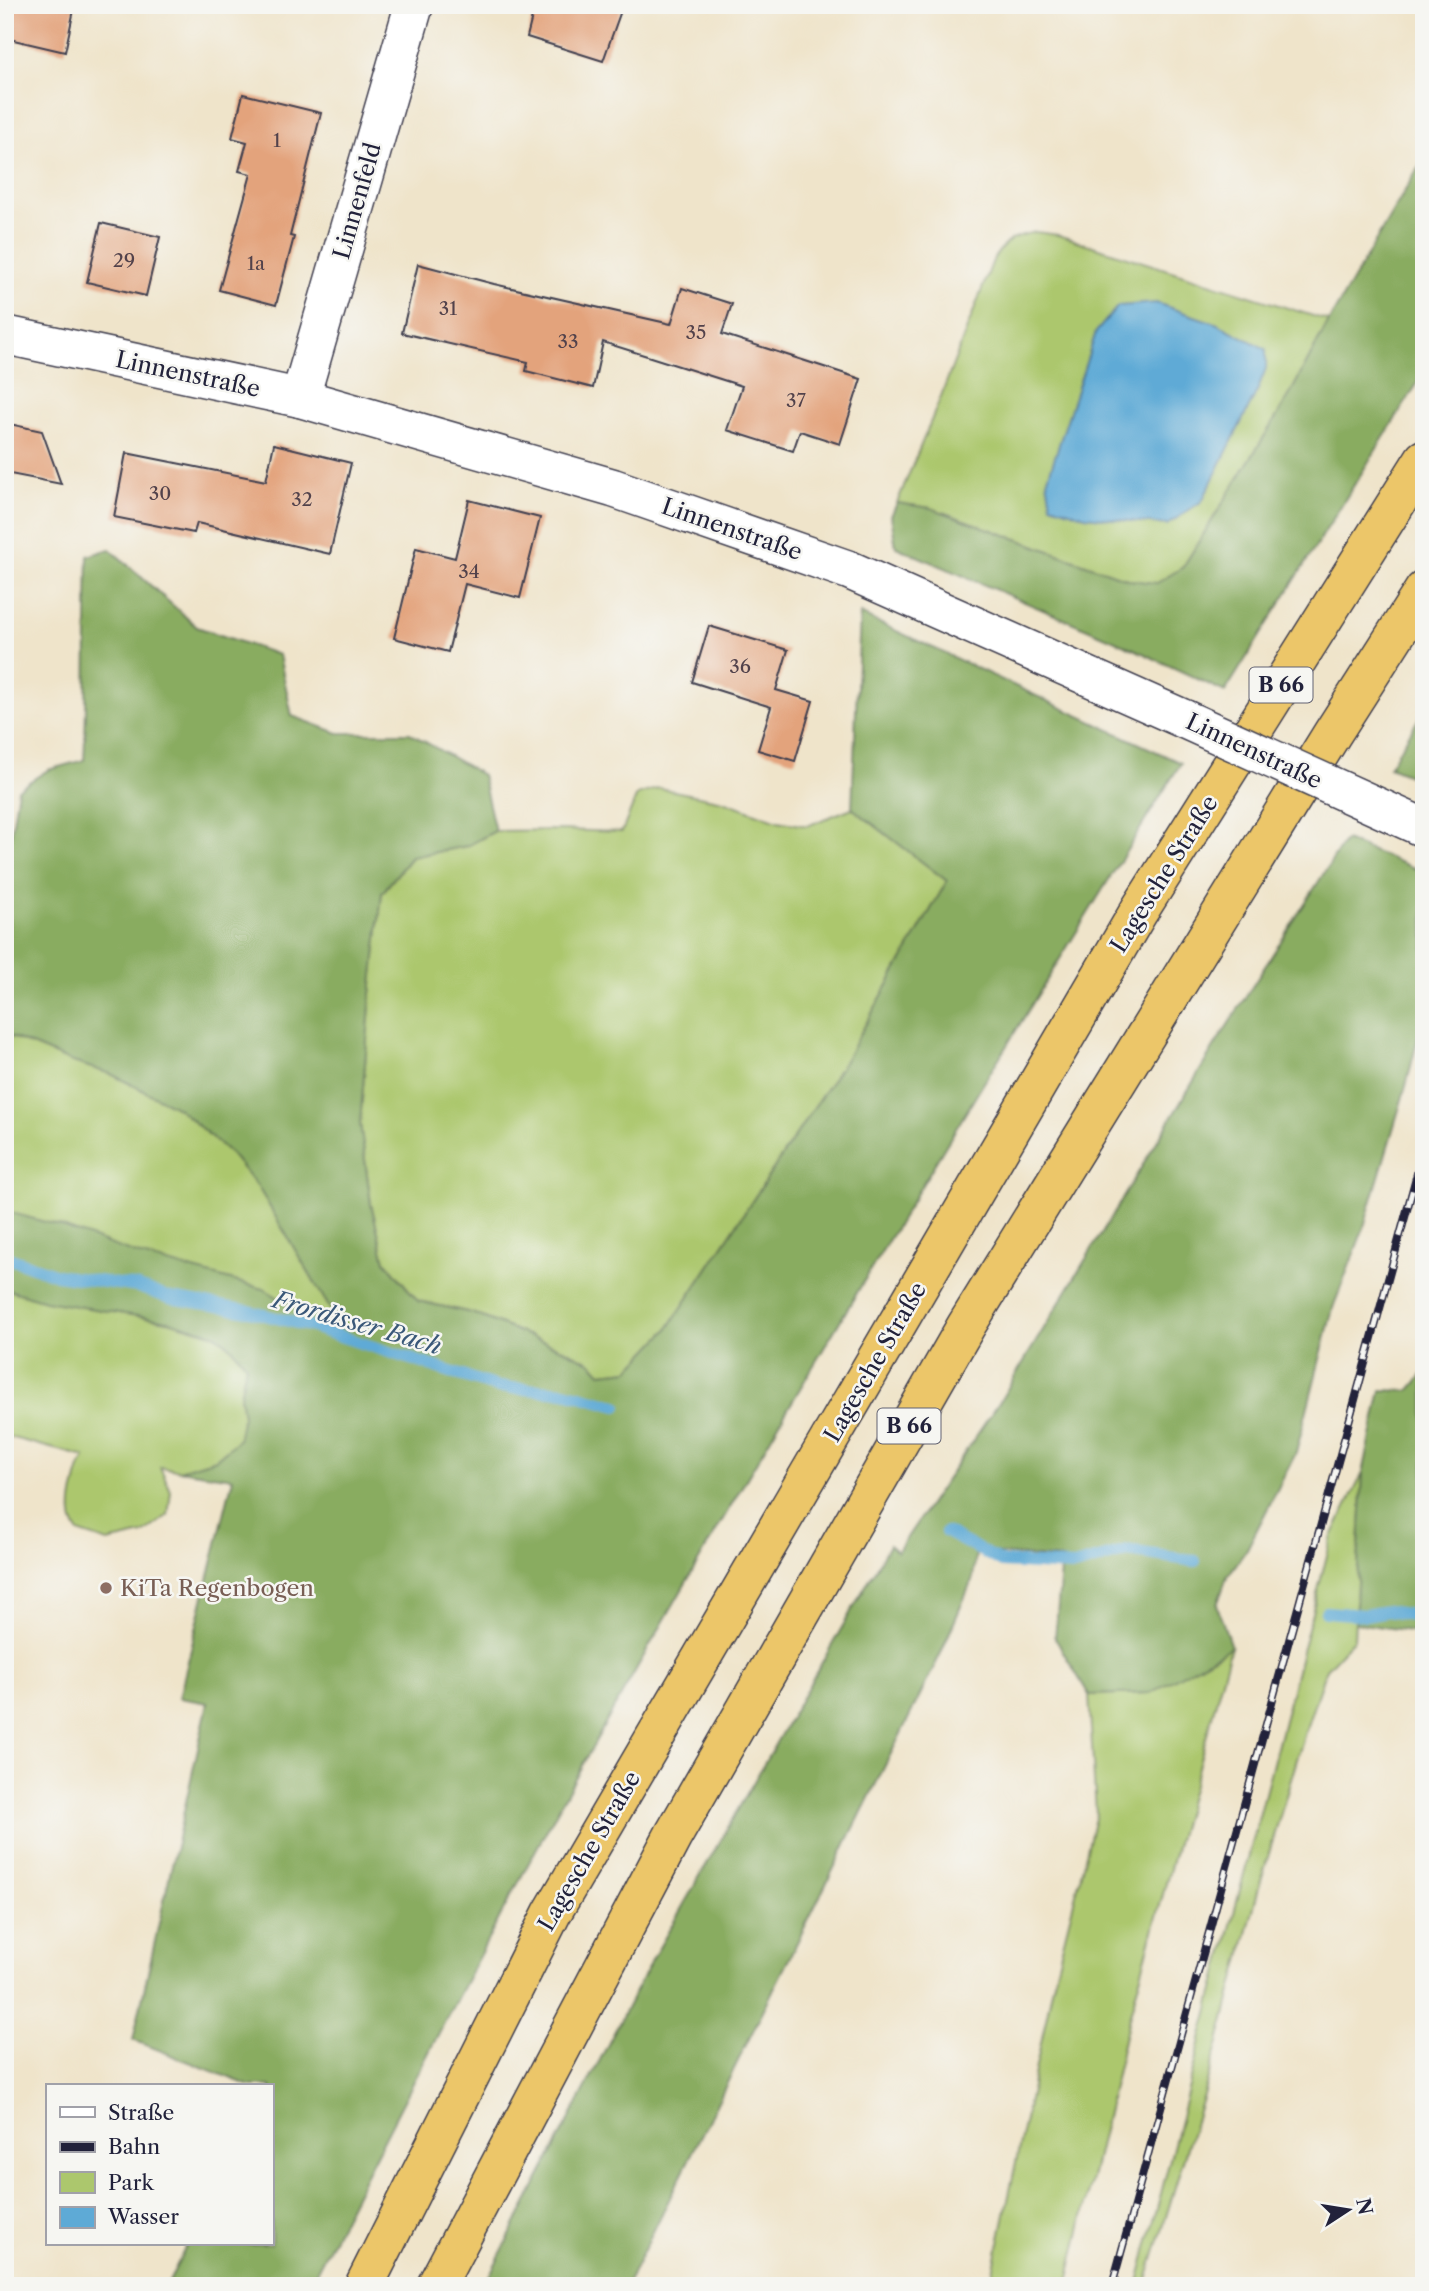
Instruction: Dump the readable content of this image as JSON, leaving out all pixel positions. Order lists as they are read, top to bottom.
{
  "streets": {
    "highway": ["B 66", "Lagesche Straße"],
    "street": ["Linnenfeld", "Linnenstraße"]
  },
  "crossings": [
    ["Linnenfeld", "Linnenstraße"]
  ],
  "water": ["Frordisser Bach"],
  "places": ["KiTa Regenbogen"],
  "house_numbers": [
    "1",
    "29",
    "1a",
    "31",
    "35",
    "33",
    "37",
    "30",
    "32",
    "34",
    "36"
  ],
  "legend": [
    "Straße",
    "Bahn",
    "Park",
    "Wasser"
  ],
  "north": "right"
}
